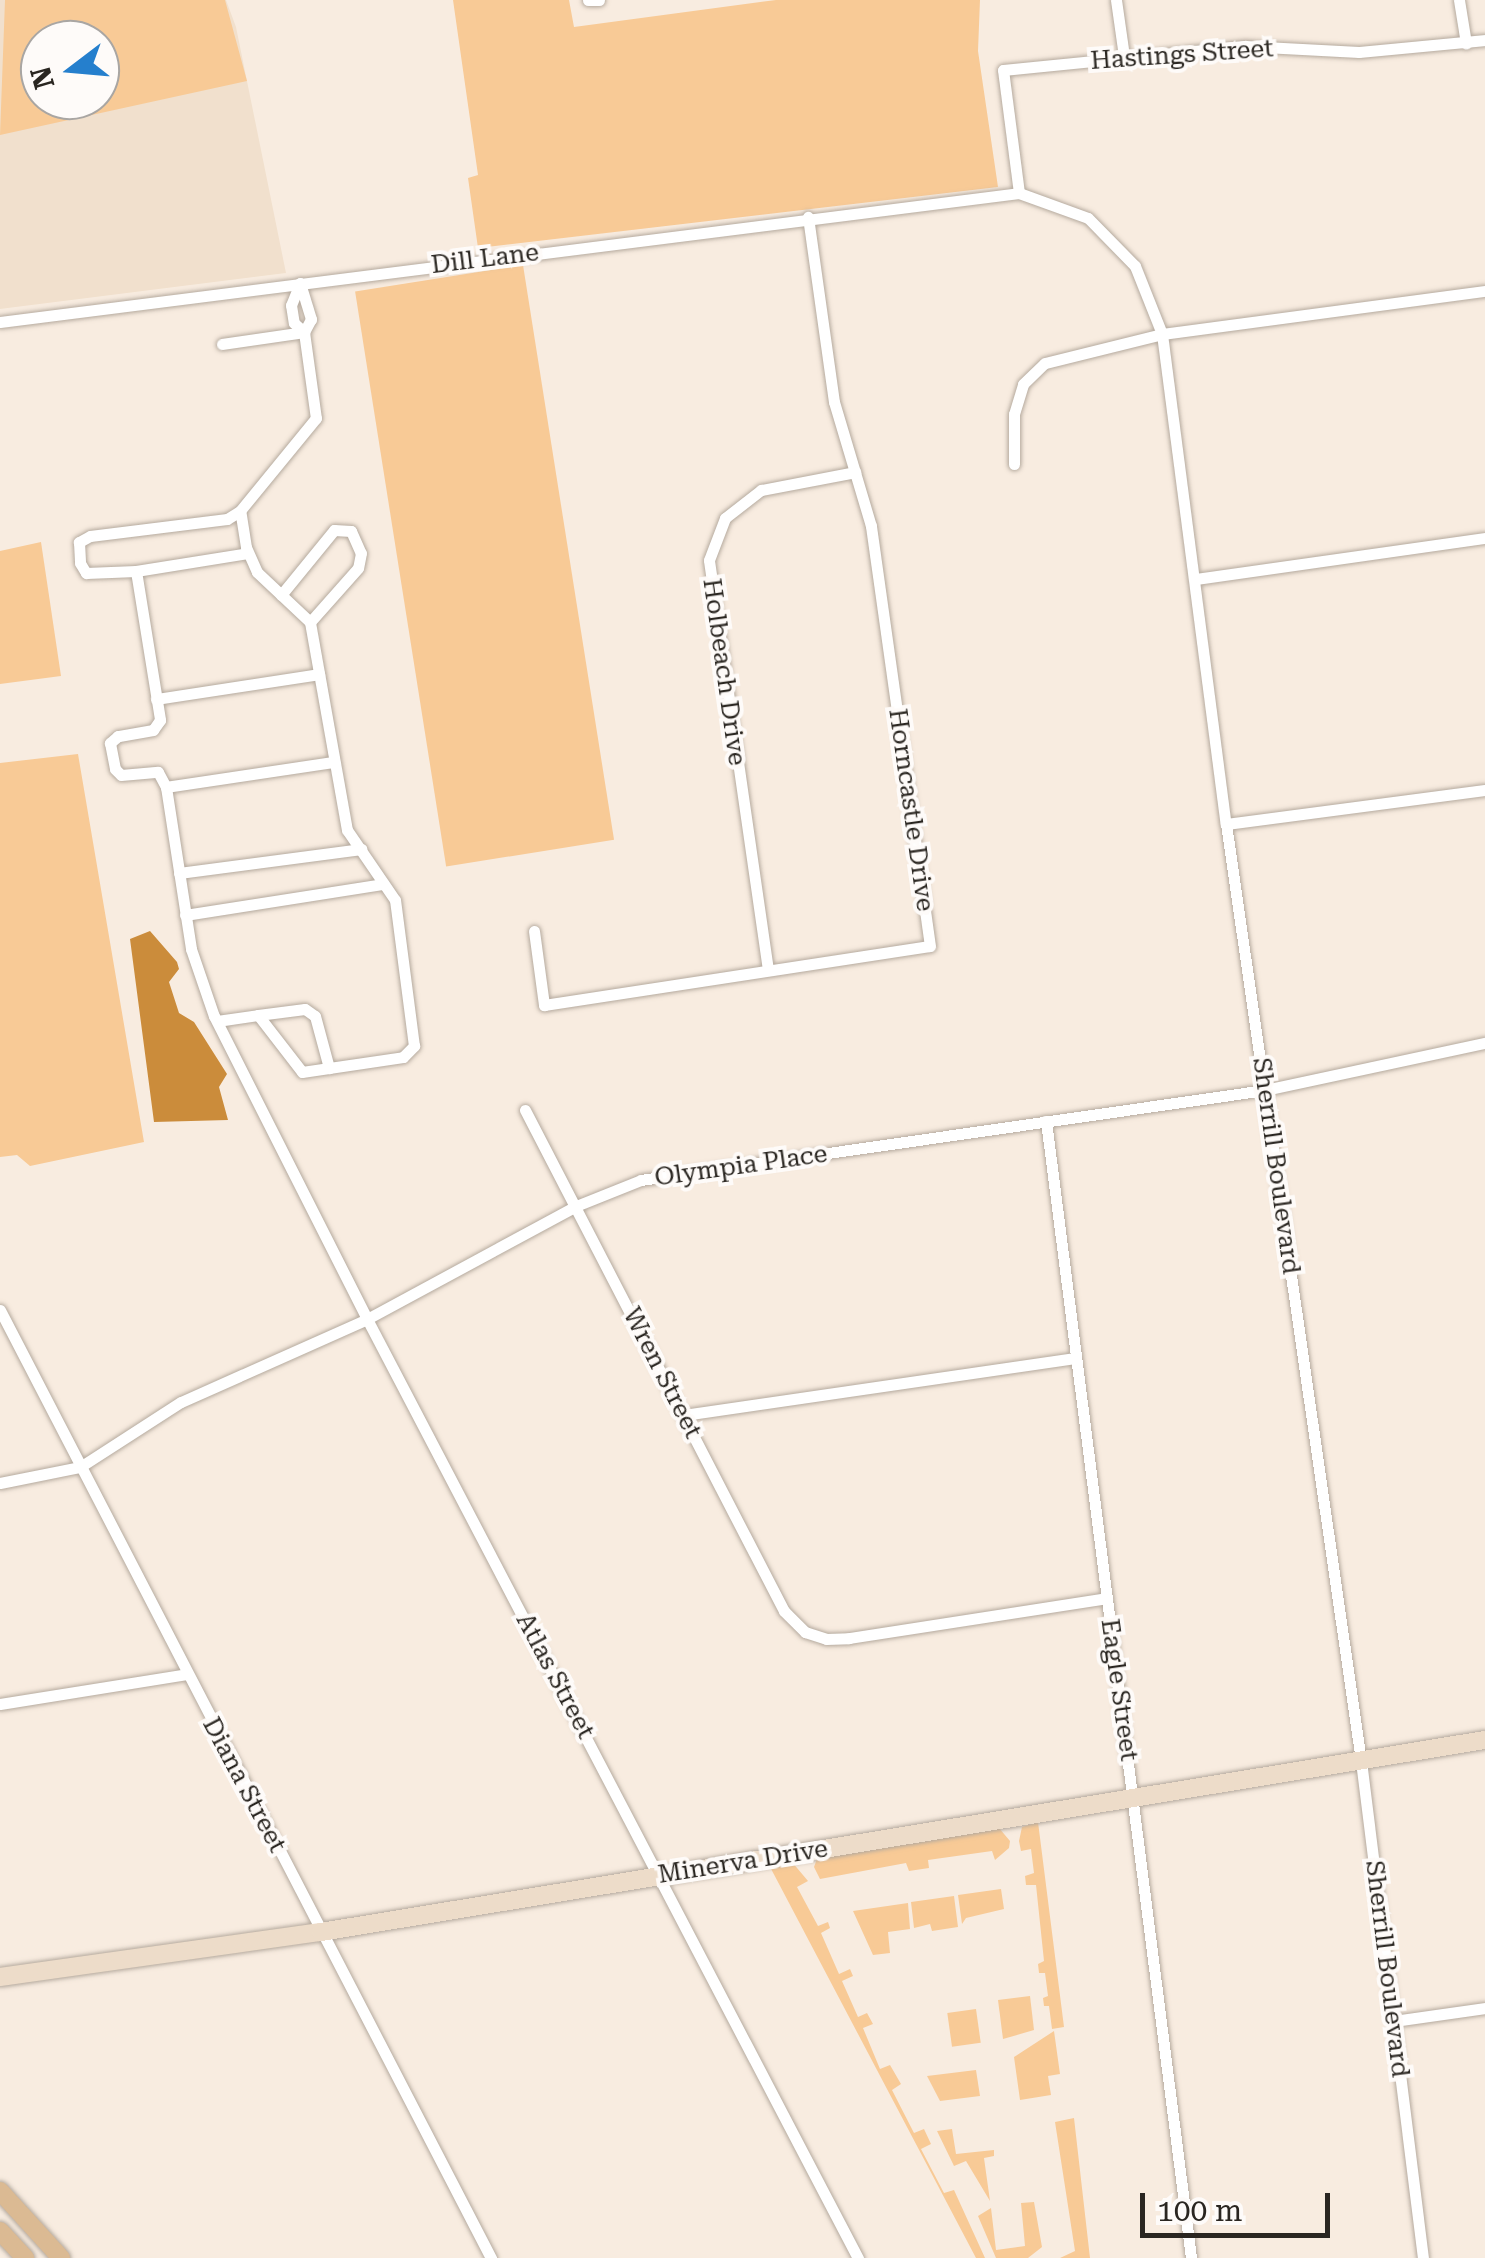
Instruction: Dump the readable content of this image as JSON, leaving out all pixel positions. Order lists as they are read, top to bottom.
{
  "streets": {
    "street": [
      "Hastings Street",
      "Dill Lane",
      "Holbeach Drive",
      "Horncastle Drive",
      "Olympia Place",
      "Sherrill Boulevard",
      "Wren Street",
      "Atlas Street",
      "Eagle Street",
      "Diana Street",
      "Minerva Drive"
    ]
  },
  "crossings": [
    ["Hastings Street", "Sherrill Boulevard"],
    ["Dill Lane", "Horncastle Drive"],
    ["Dill Lane", "Sherrill Boulevard"],
    ["Holbeach Drive", "Horncastle Drive"],
    ["Olympia Place", "Sherrill Boulevard"],
    ["Olympia Place", "Wren Street"],
    ["Olympia Place", "Atlas Street"],
    ["Olympia Place", "Eagle Street"],
    ["Olympia Place", "Diana Street"],
    ["Sherrill Boulevard", "Minerva Drive"],
    ["Wren Street", "Eagle Street"],
    ["Atlas Street", "Minerva Drive"],
    ["Eagle Street", "Minerva Drive"],
    ["Diana Street", "Minerva Drive"]
  ],
  "scale_bar": "100 m",
  "north": "left"
}
